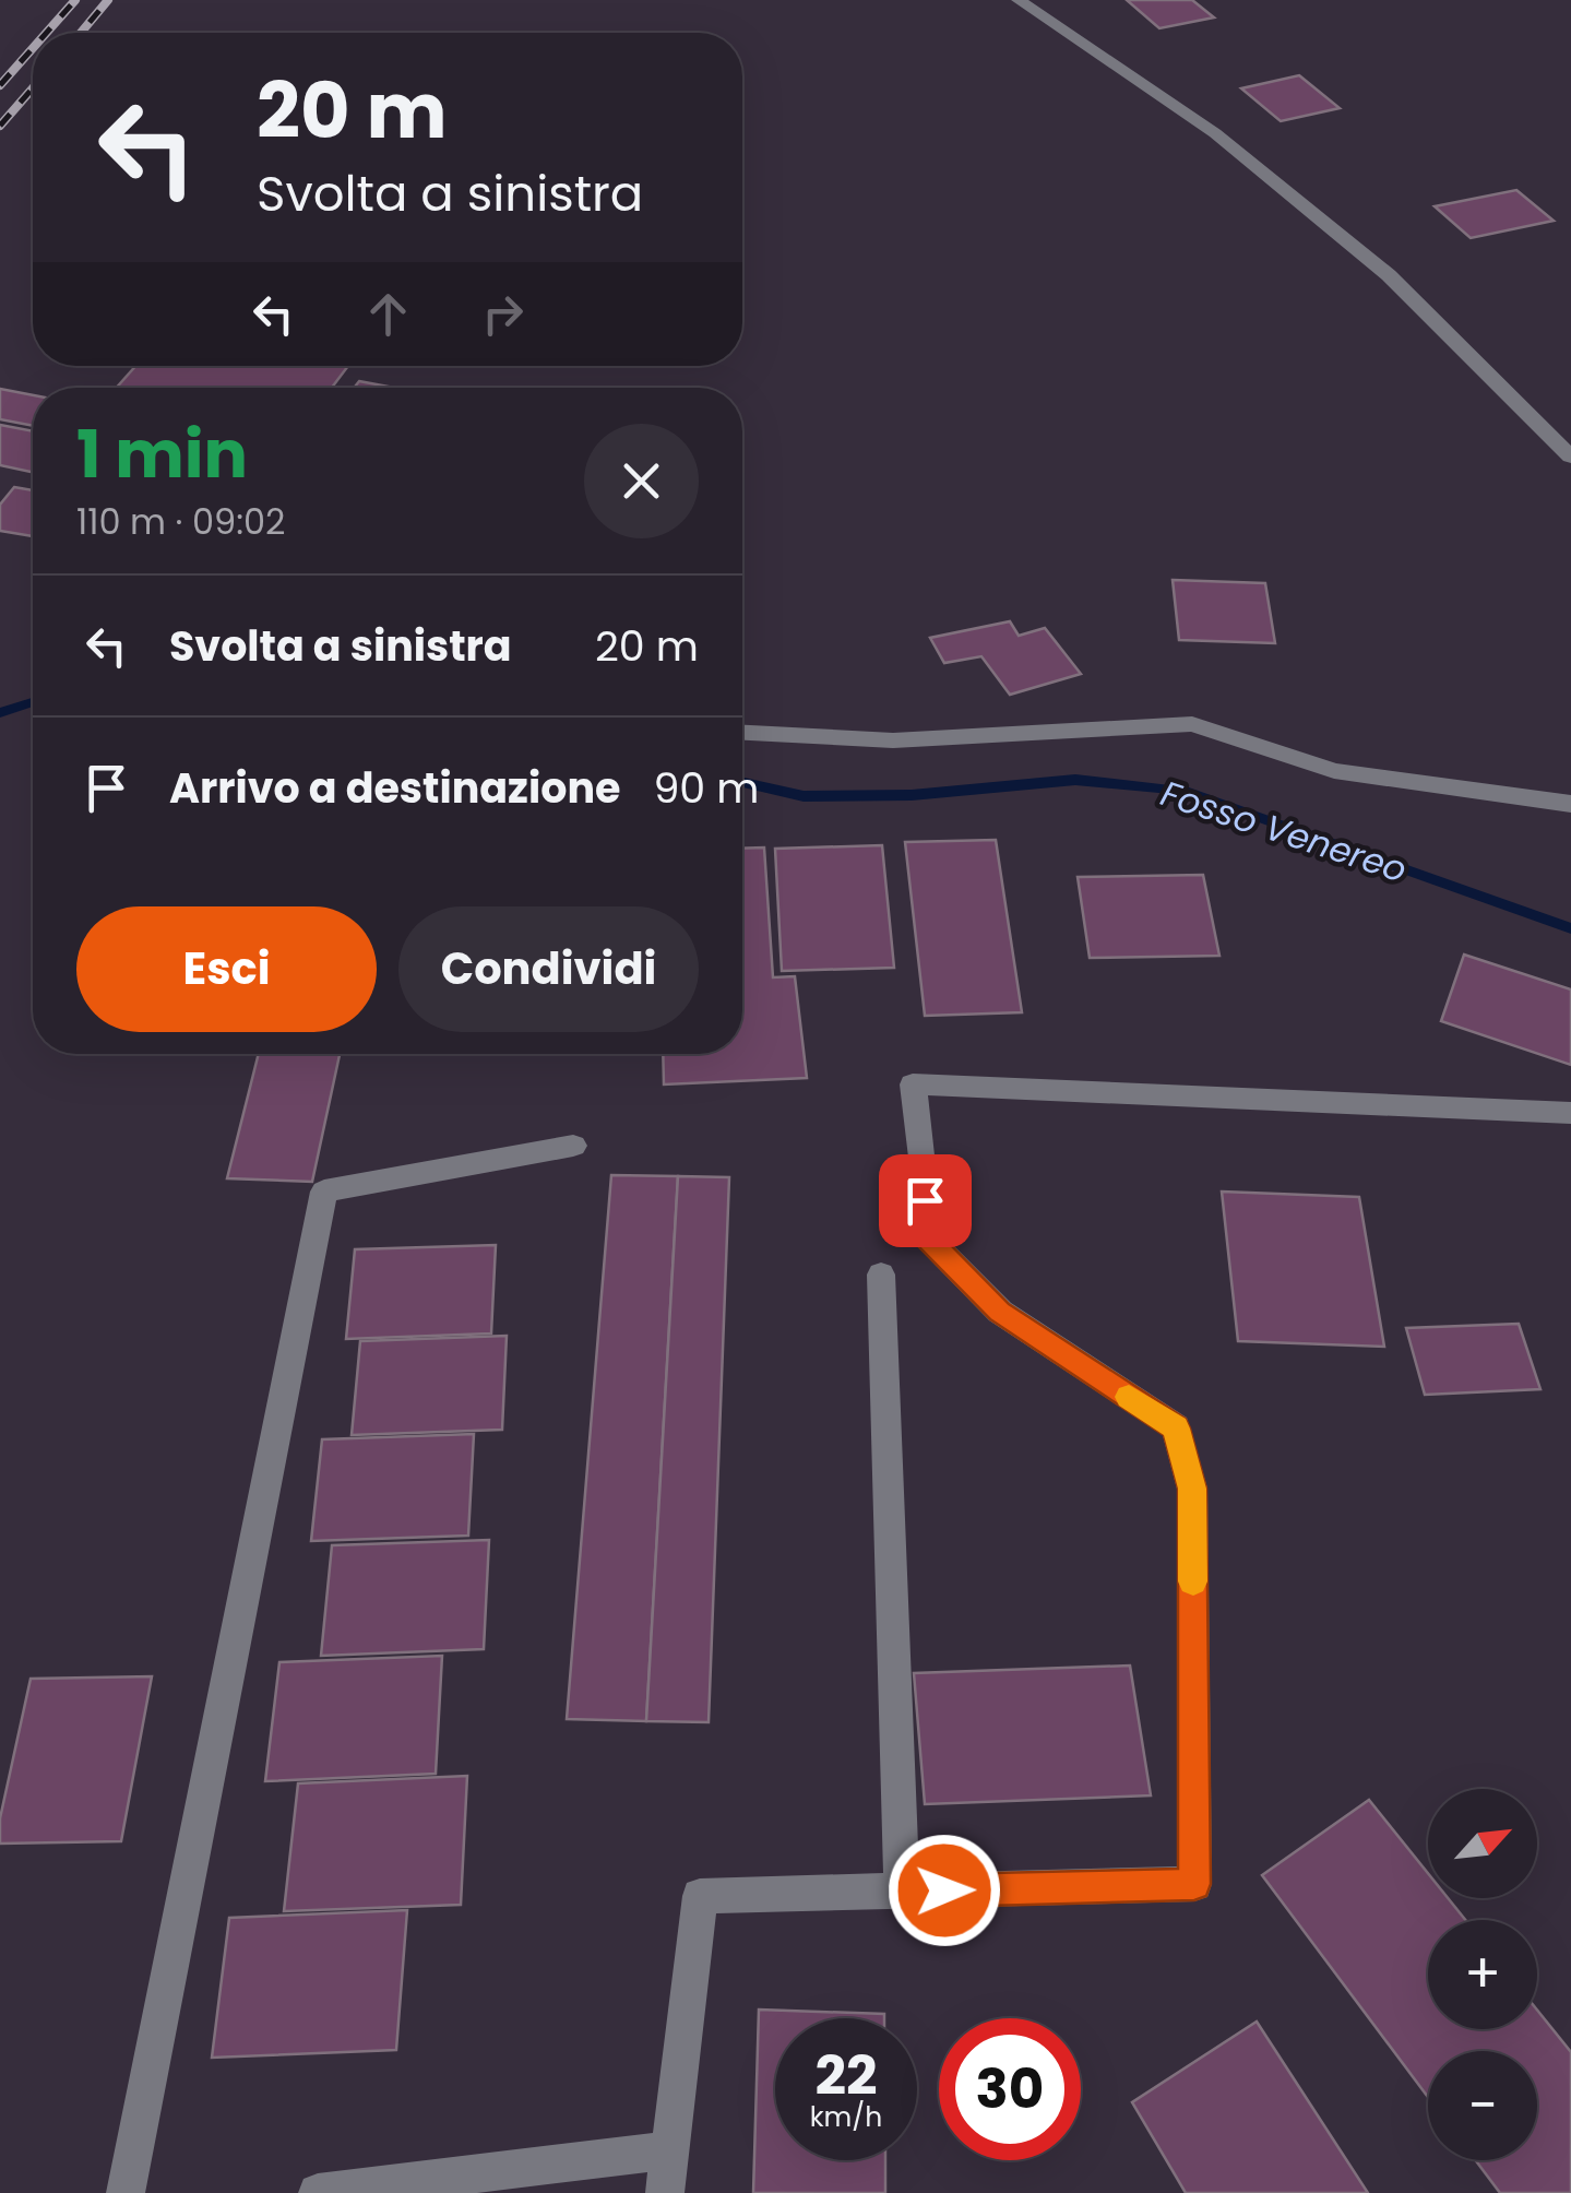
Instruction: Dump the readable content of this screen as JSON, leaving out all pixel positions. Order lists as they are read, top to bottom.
{
  "water": ["Fosso Venereo"],
  "north": "top right",
  "page": {
    "turn": ["20 m", "Svolta a sinistra"],
    "heading": ["1 min", "110 m · 09:02"],
    "list": [
      {
        "name": "Svolta a sinistra",
        "value": "20 m"
      },
      {
        "name": "Arrivo a destinazione",
        "value": "90 m"
      }
    ],
    "buttons": ["Esci", "Condividi"],
    "map_buttons": ["+", "−"],
    "speed": "22 km/h",
    "limit": "30"
  }
}
